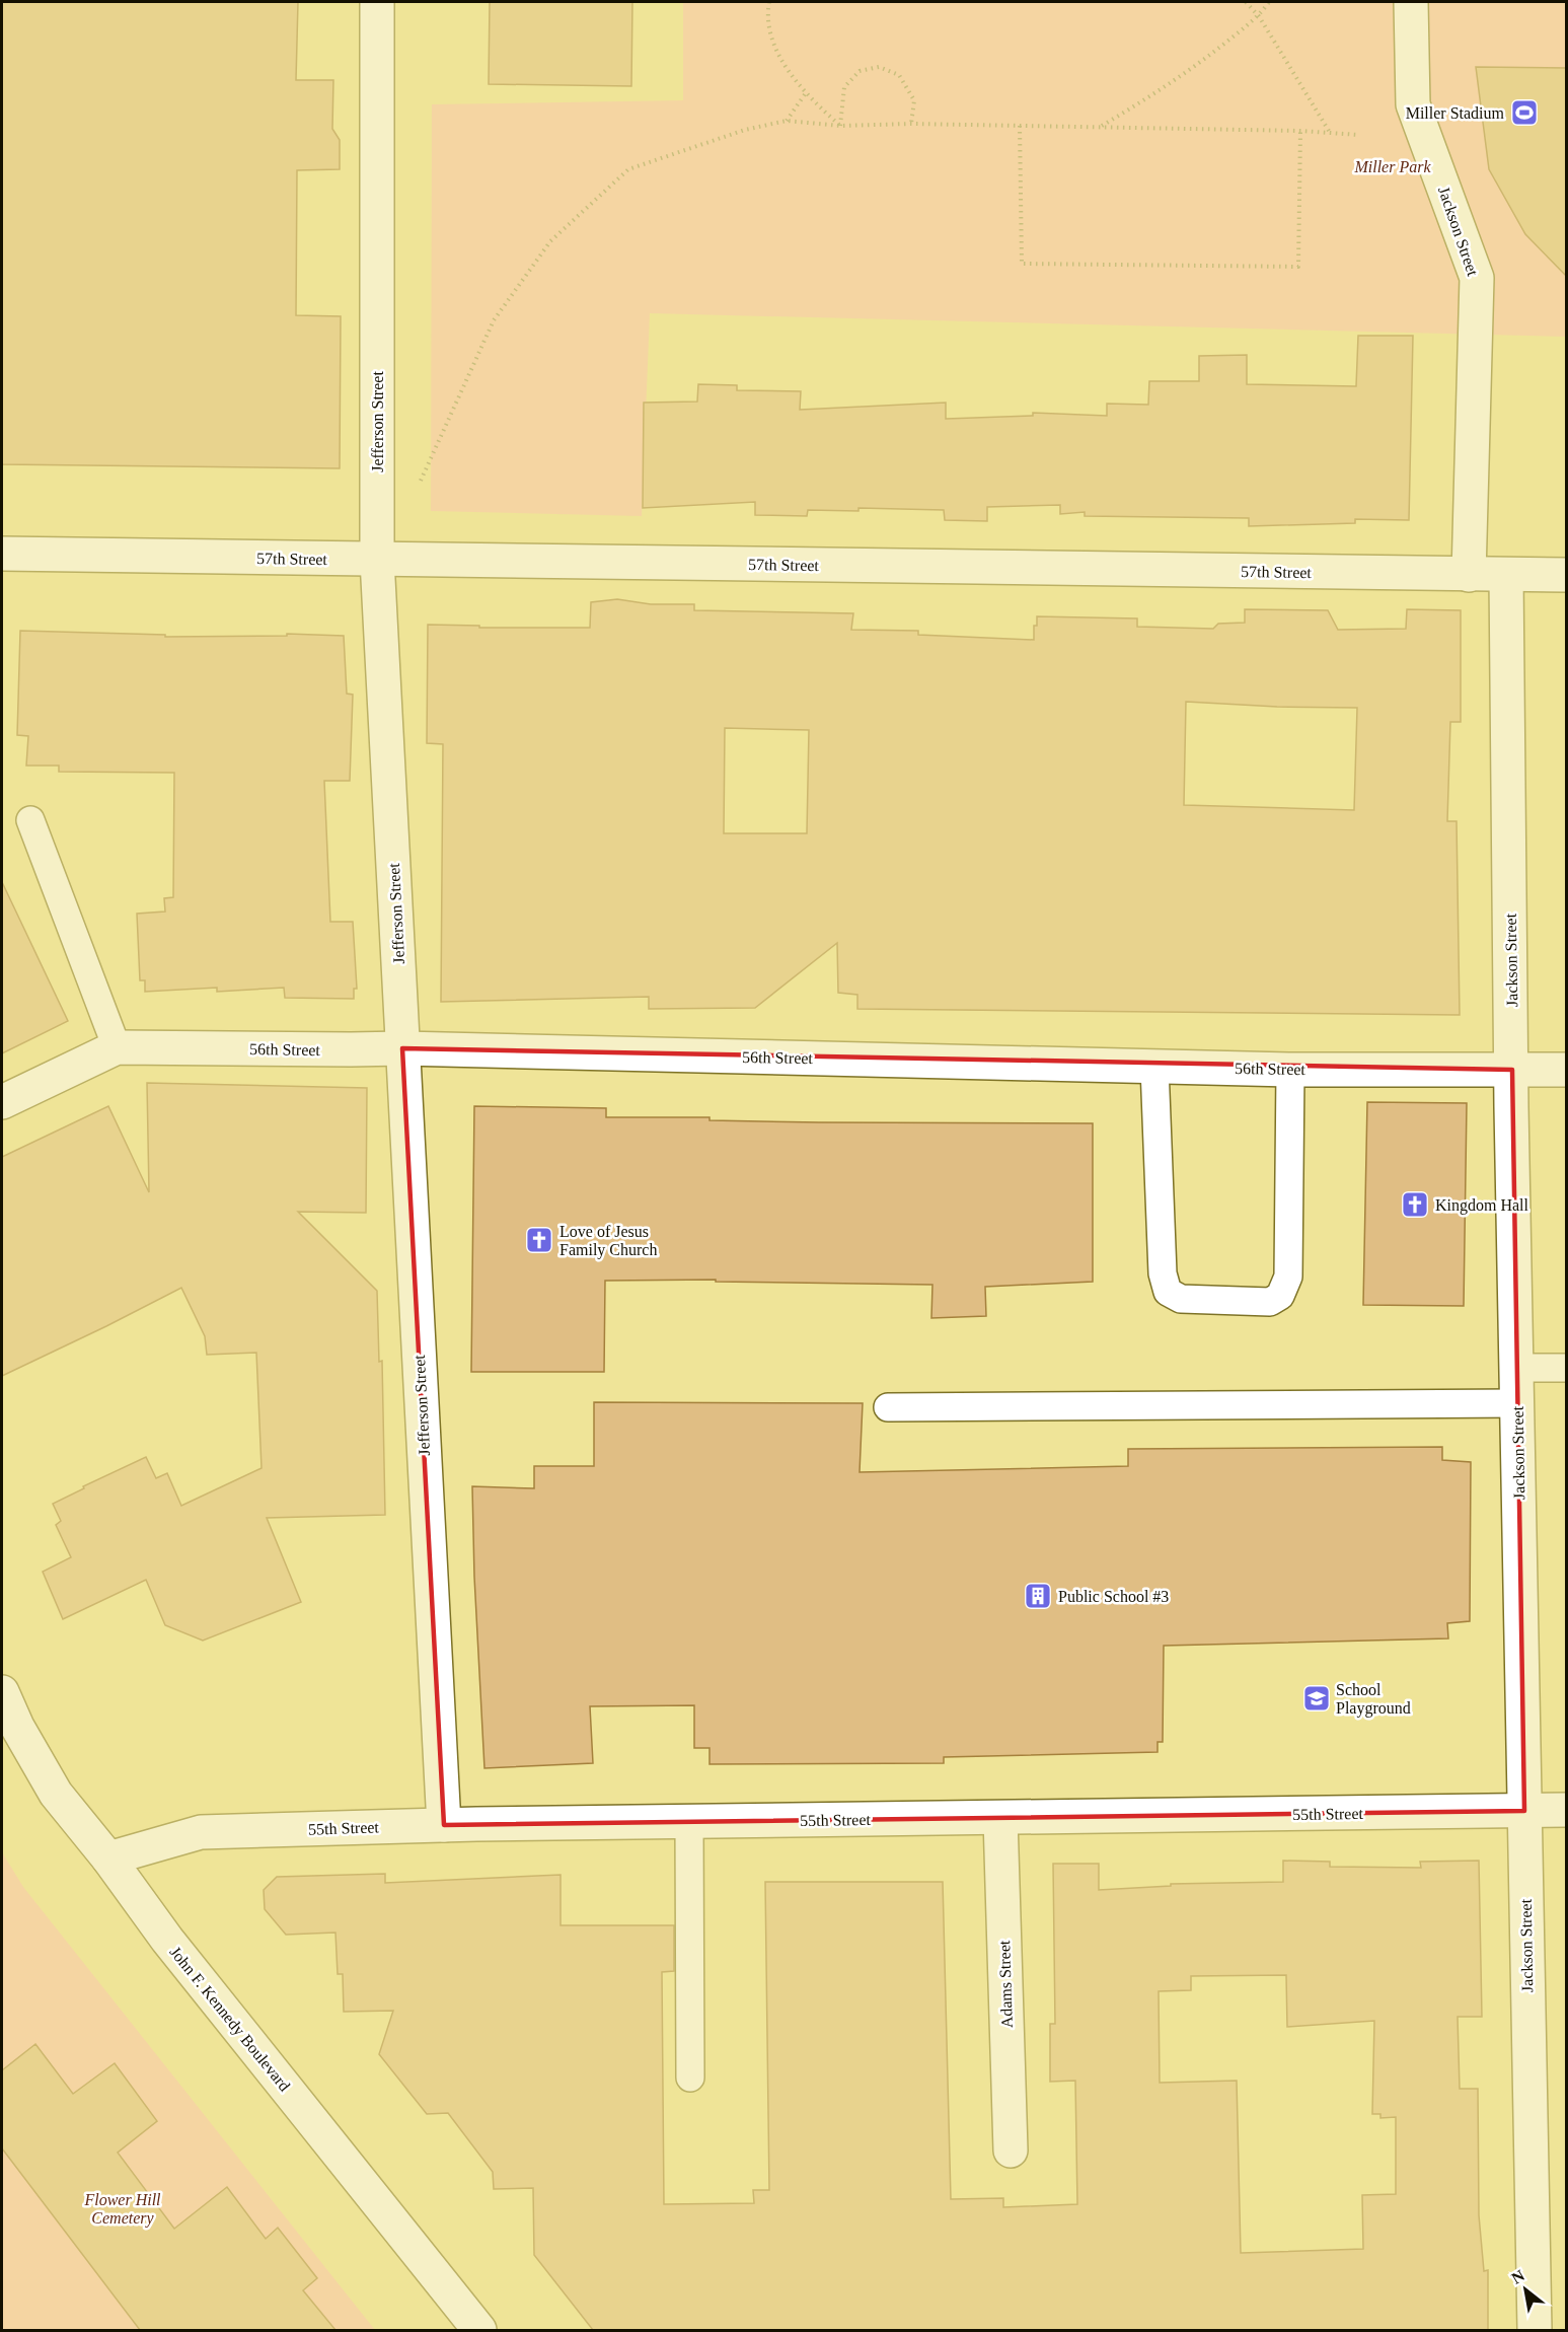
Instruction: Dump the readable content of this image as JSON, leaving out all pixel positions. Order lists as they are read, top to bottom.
{
  "streets": {
    "street": [
      "Jackson Street",
      "Jefferson Street",
      "57th Street",
      "56th Street",
      "55th Street",
      "Adams Street",
      "John F. Kennedy Boulevard"
    ]
  },
  "crossings": [
    ["Jackson Street", "57th Street"],
    ["Jackson Street", "56th Street"],
    ["Jackson Street", "55th Street"],
    ["Jefferson Street", "57th Street"],
    ["Jefferson Street", "56th Street"],
    ["Jefferson Street", "55th Street"],
    ["55th Street", "Adams Street"],
    ["55th Street", "John F. Kennedy Boulevard"]
  ],
  "parks": ["Miller Park", "Flower Hill Cemetery"],
  "places": {
    "sports": ["Miller Stadium"],
    "church": ["Kingdom Hall", "Love of Jesus Family Church"],
    "building": ["Public School #3"],
    "school or university": ["School Playground"]
  },
  "north": "top left"
}
